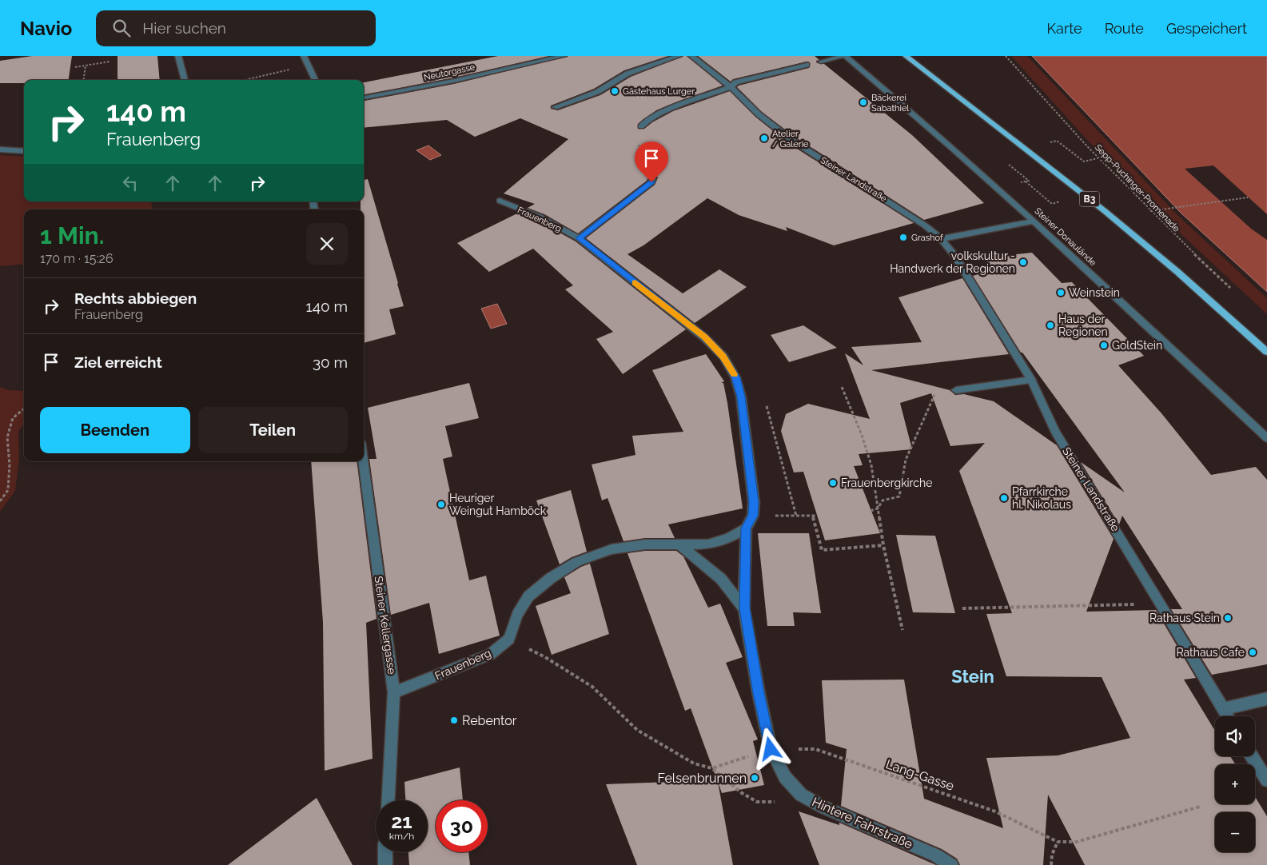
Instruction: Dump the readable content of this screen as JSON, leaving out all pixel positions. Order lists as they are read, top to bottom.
{
  "streets": {
    "main road": ["B3"],
    "street": [
      "Neutorgasse",
      "Steiner Landstraße",
      "Frauenberg",
      "Steiner Donaulände",
      "Steiner Kellergasse",
      "Hintere Fahrstraße"
    ],
    "path": ["Sepp-Puchinger-Promenade", "Lang-Gasse"]
  },
  "crossings": [
    ["Frauenberg", "Steiner Kellergasse"],
    ["Frauenberg", "Lang-Gasse"],
    ["Frauenberg", "Hintere Fahrstraße"],
    ["Lang-Gasse", "Hintere Fahrstraße"]
  ],
  "districts": ["Stein"],
  "places": [
    "Gästehaus Lurger",
    "Bäckerei Sabathiel",
    "Atelier / Galerie",
    "Grashof",
    "volkskultur - Handwerk der Regionen",
    "Weinstein",
    "Haus der Regionen",
    "GoldStein",
    "Frauenbergkirche",
    "Pfarrkirche hl. Nikolaus",
    "Heuriger Weingut Hamböck",
    "Rathaus Stein",
    "Rathaus Cafe",
    "Rebentor",
    "Felsenbrunnen"
  ],
  "page": {
    "header": "Navio",
    "search": "Hier suchen",
    "nav": ["Karte", "Route", "Gespeichert"],
    "turn": ["140 m", "Frauenberg"],
    "heading": ["1 Min.", "170 m · 15:26"],
    "list": [
      {
        "name": "Rechts abbiegen",
        "note": "Frauenberg",
        "value": "140 m"
      },
      {
        "name": "Ziel erreicht",
        "value": "30 m"
      }
    ],
    "buttons": ["Beenden", "Teilen"],
    "map_buttons": ["+", "−"],
    "speed": "21 km/h",
    "limit": "30"
  }
}
